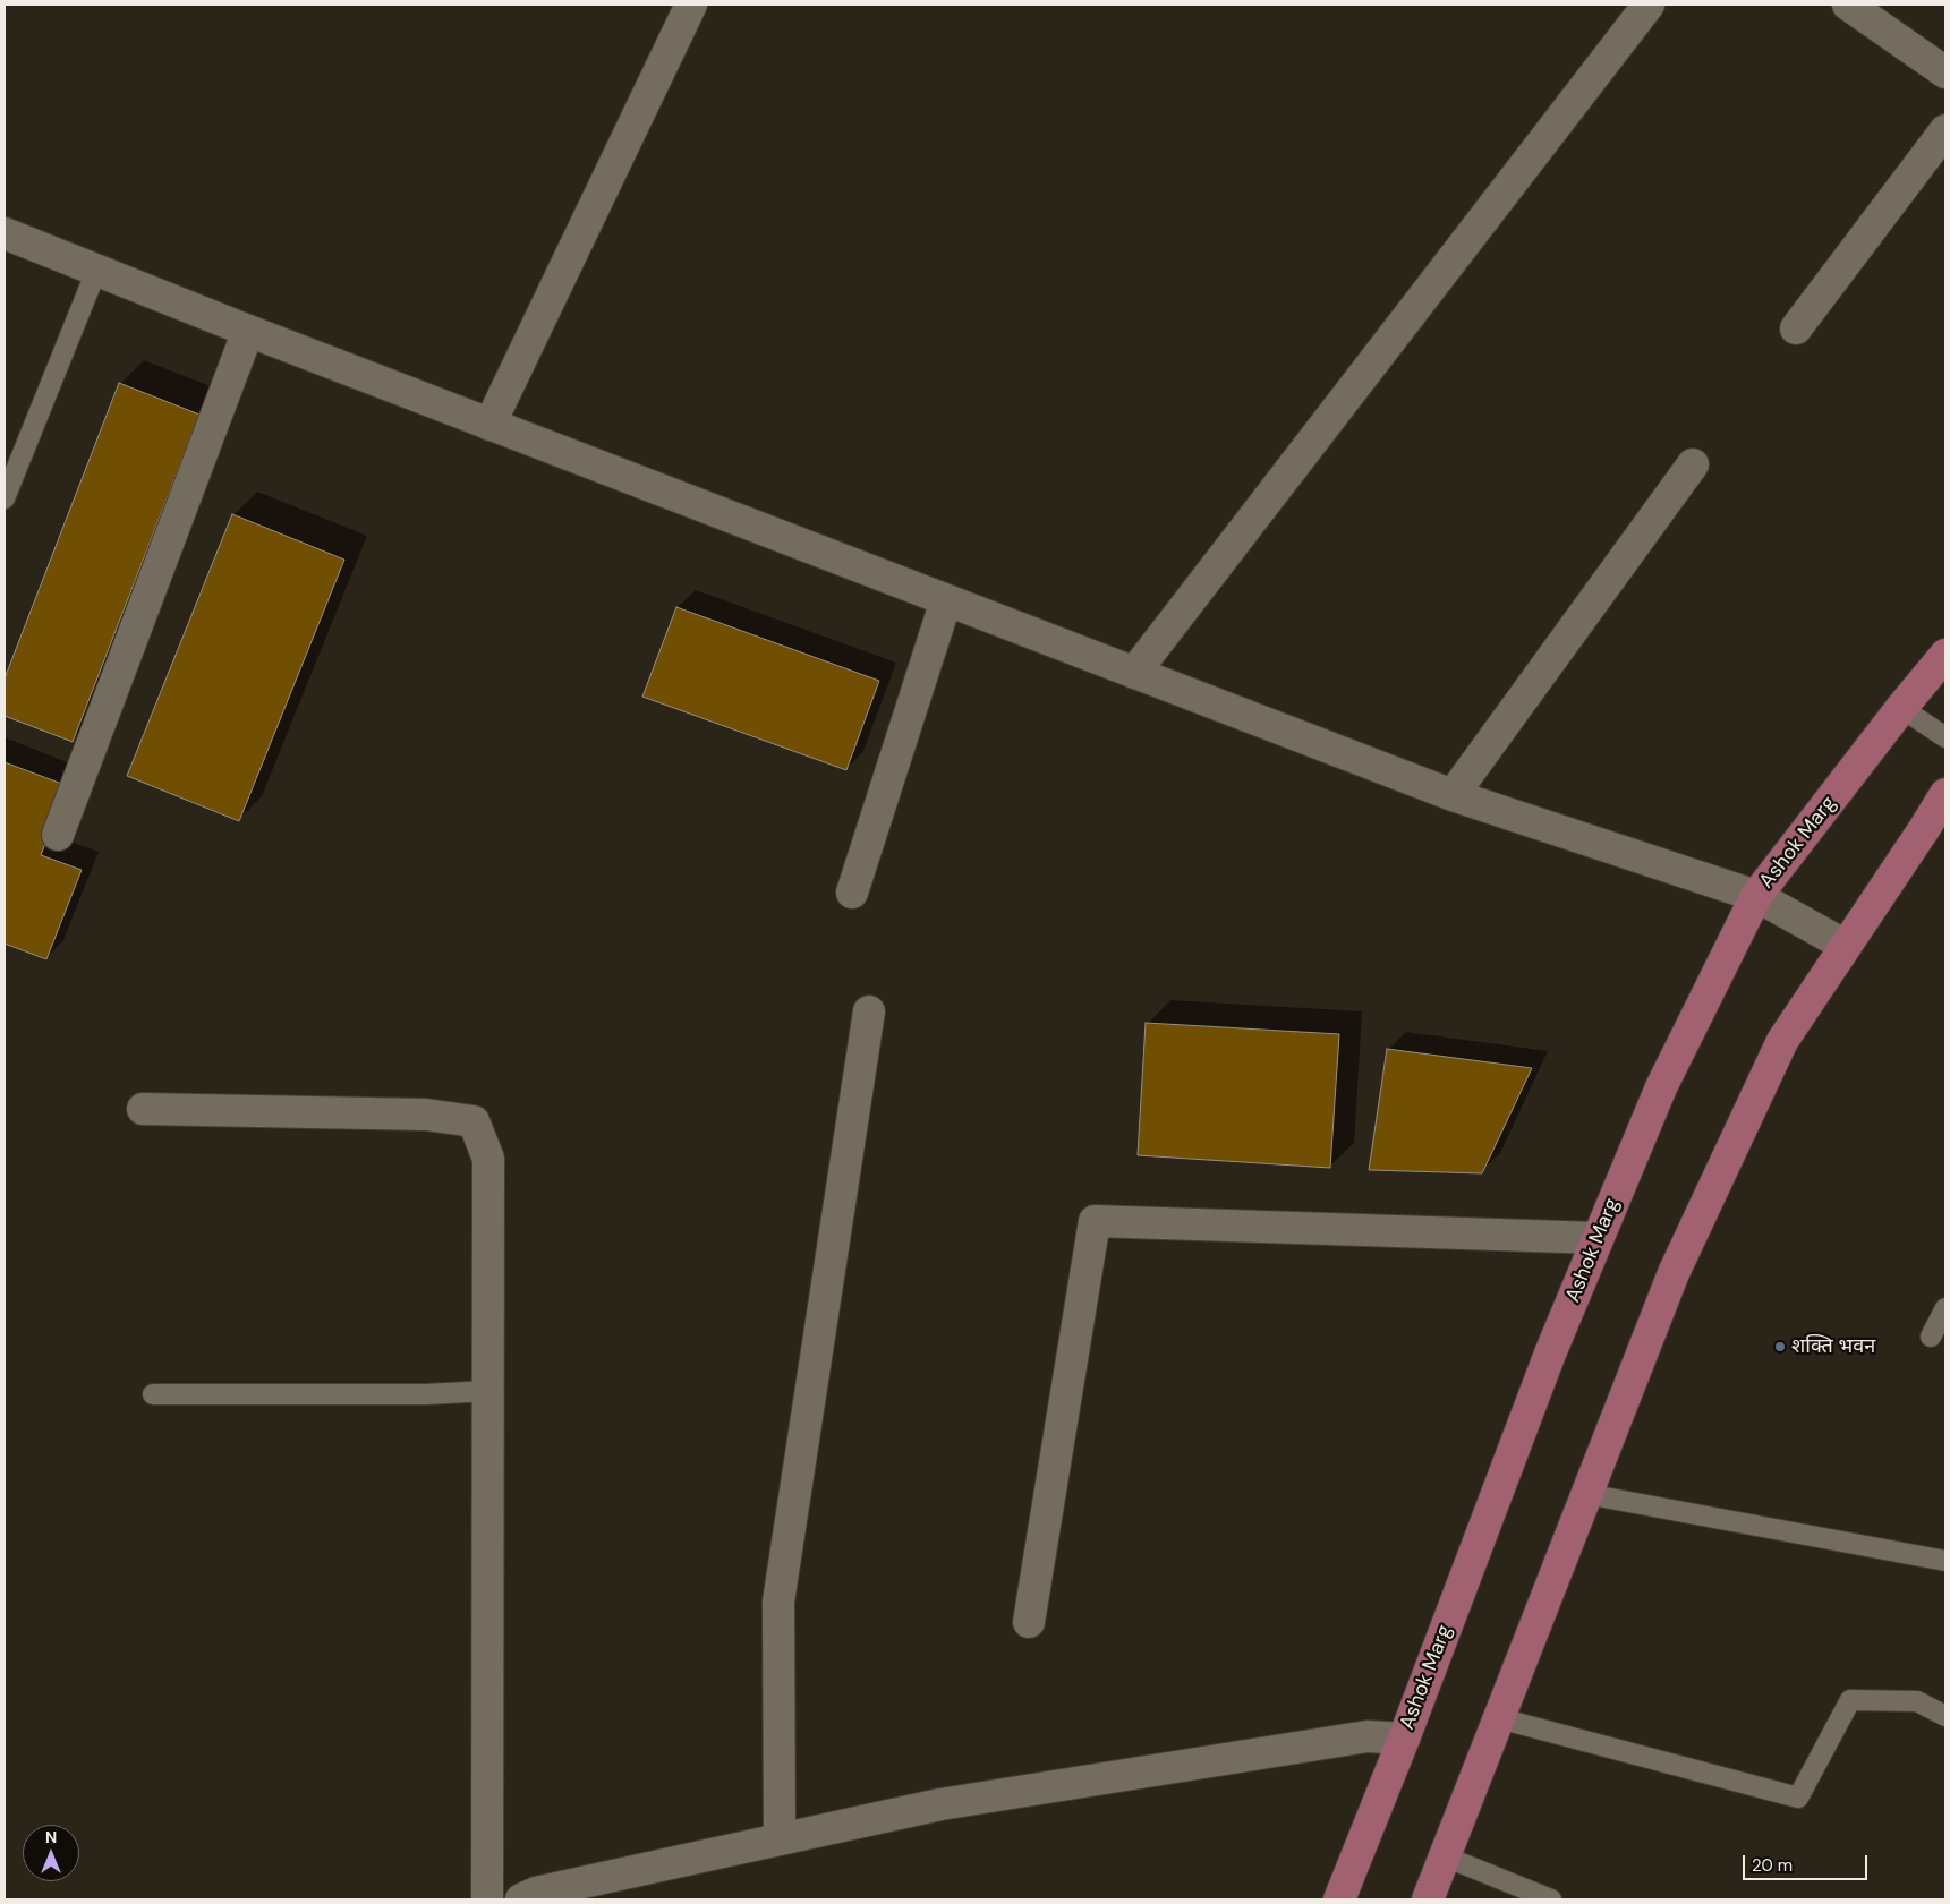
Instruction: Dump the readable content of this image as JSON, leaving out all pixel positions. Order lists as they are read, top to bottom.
{
  "streets": {
    "main road": ["Ashok Marg"]
  },
  "places": ["शक्ति भवन"],
  "scale_bar": "20 m",
  "north": "top"
}
